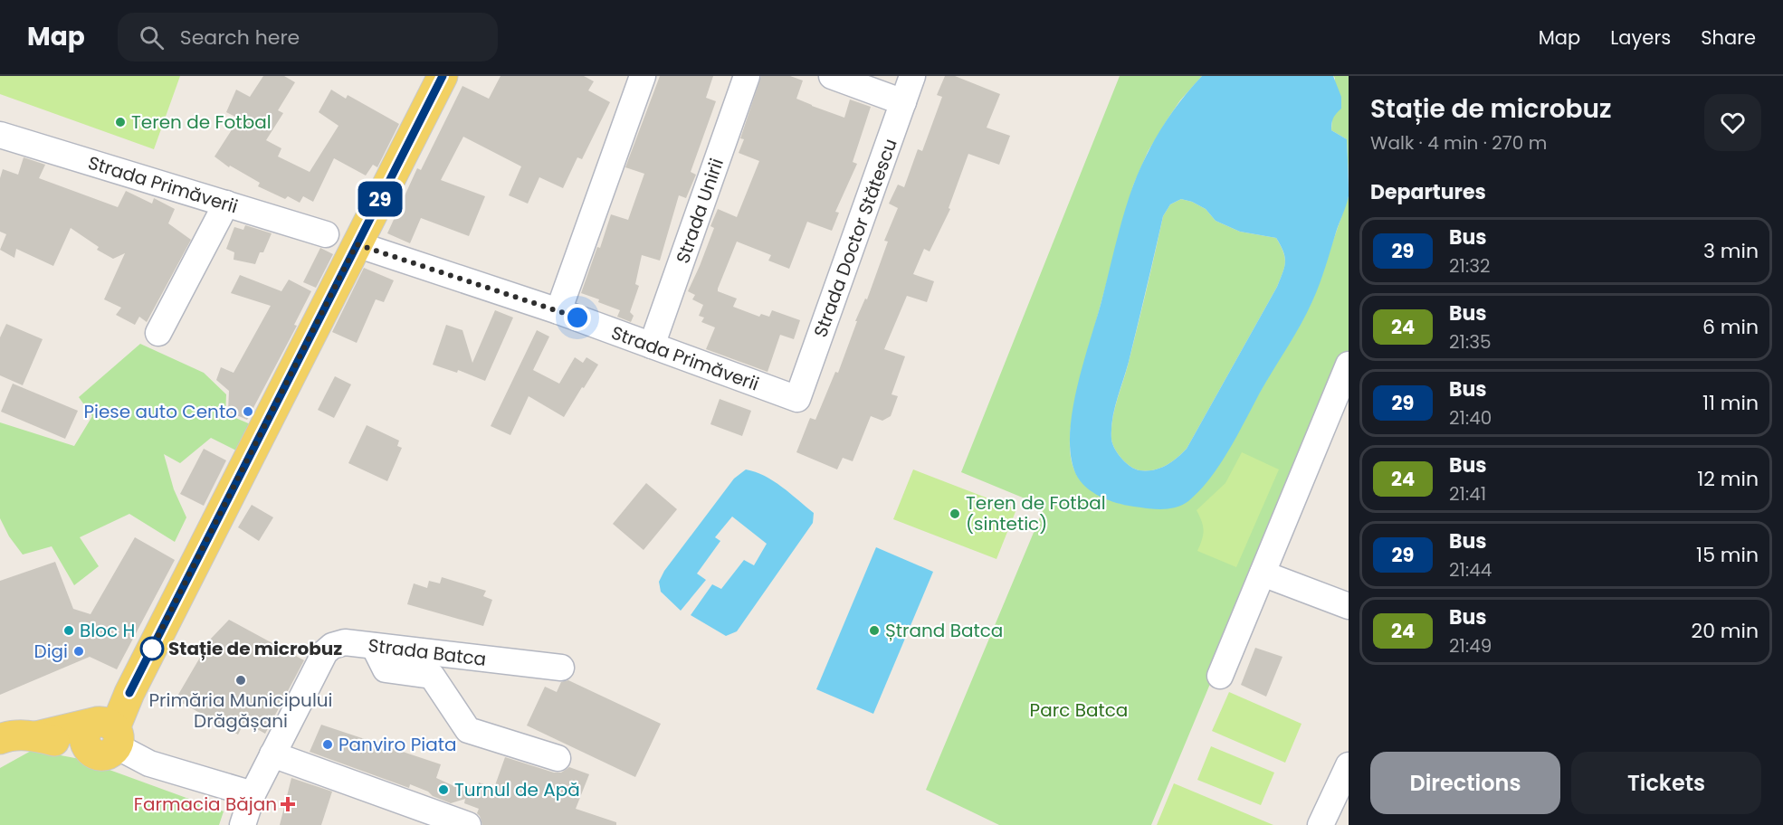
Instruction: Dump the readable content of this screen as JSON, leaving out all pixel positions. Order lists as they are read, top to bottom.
{
  "streets": {
    "street": [
      "Strada Primăverii",
      "Strada Unirii",
      "Strada Doctor Stătescu",
      "Strada Batca"
    ]
  },
  "crossings": [
    ["Strada Primăverii", "Strada Unirii"],
    ["Strada Primăverii", "Strada Doctor Stătescu"]
  ],
  "parks": ["Parc Batca"],
  "places": {
    "other": [
      "Teren de Fotbal",
      "Piese auto Cento",
      "Teren de Fotbal (sintetic)",
      "Bloc H",
      "Ștrand Batca",
      "Stație de microbuz",
      "Digi",
      "Primăria Municipului Drăgășani",
      "Panviro Piata",
      "Turnul de Apă"
    ],
    "health": ["Farmacia Băjan"]
  },
  "lines": ["bus line 29"],
  "page": {
    "header": "Map",
    "search": "Search here",
    "nav": ["Map", "Layers", "Share"],
    "on_map": "29",
    "heading": [
      ["Stație de microbuz", "Walk · 4 min · 270 m"],
      "Departures"
    ],
    "list": [
      {
        "mark": "29",
        "name": "Bus",
        "note": "21:32",
        "value": "3 min"
      },
      {
        "mark": "24",
        "name": "Bus",
        "note": "21:35",
        "value": "6 min"
      },
      {
        "mark": "29",
        "name": "Bus",
        "note": "21:40",
        "value": "11 min"
      },
      {
        "mark": "24",
        "name": "Bus",
        "note": "21:41",
        "value": "12 min"
      },
      {
        "mark": "29",
        "name": "Bus",
        "note": "21:44",
        "value": "15 min"
      },
      {
        "mark": "24",
        "name": "Bus",
        "note": "21:49",
        "value": "20 min"
      }
    ],
    "buttons": ["Directions", "Tickets"]
  }
}
